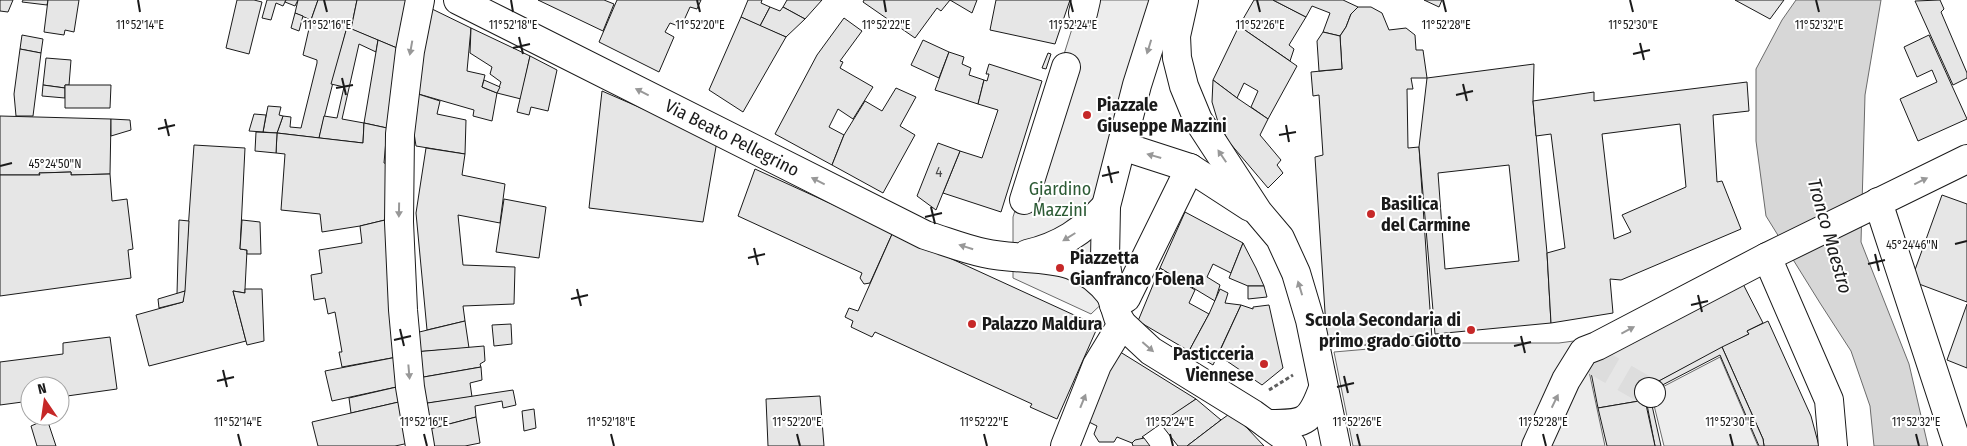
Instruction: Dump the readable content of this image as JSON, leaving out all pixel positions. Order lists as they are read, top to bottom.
{
  "streets": {
    "street": ["Via Beato Pellegrino"]
  },
  "water": ["Tronco Maestro"],
  "parks": ["Giardino Mazzini"],
  "places": [
    "Piazzale Giuseppe Mazzini",
    "Basilica del Carmine",
    "Piazzetta Gianfranco Folena",
    "Palazzo Maldura",
    "Scuola Secondaria di primo grado Giotto",
    "Pasticceria Viennese"
  ],
  "house_numbers": ["4"],
  "north": "top",
  "coordinates": [
    "11°52'14\"E",
    "11°52'16\"E",
    "11°52'18\"E",
    "11°52'20\"E",
    "11°52'22\"E",
    "11°52'24\"E",
    "11°52'26\"E",
    "11°52'28\"E",
    "11°52'30\"E",
    "11°52'32\"E",
    "45°24'50\"N",
    "45°24'46\"N"
  ]
}
